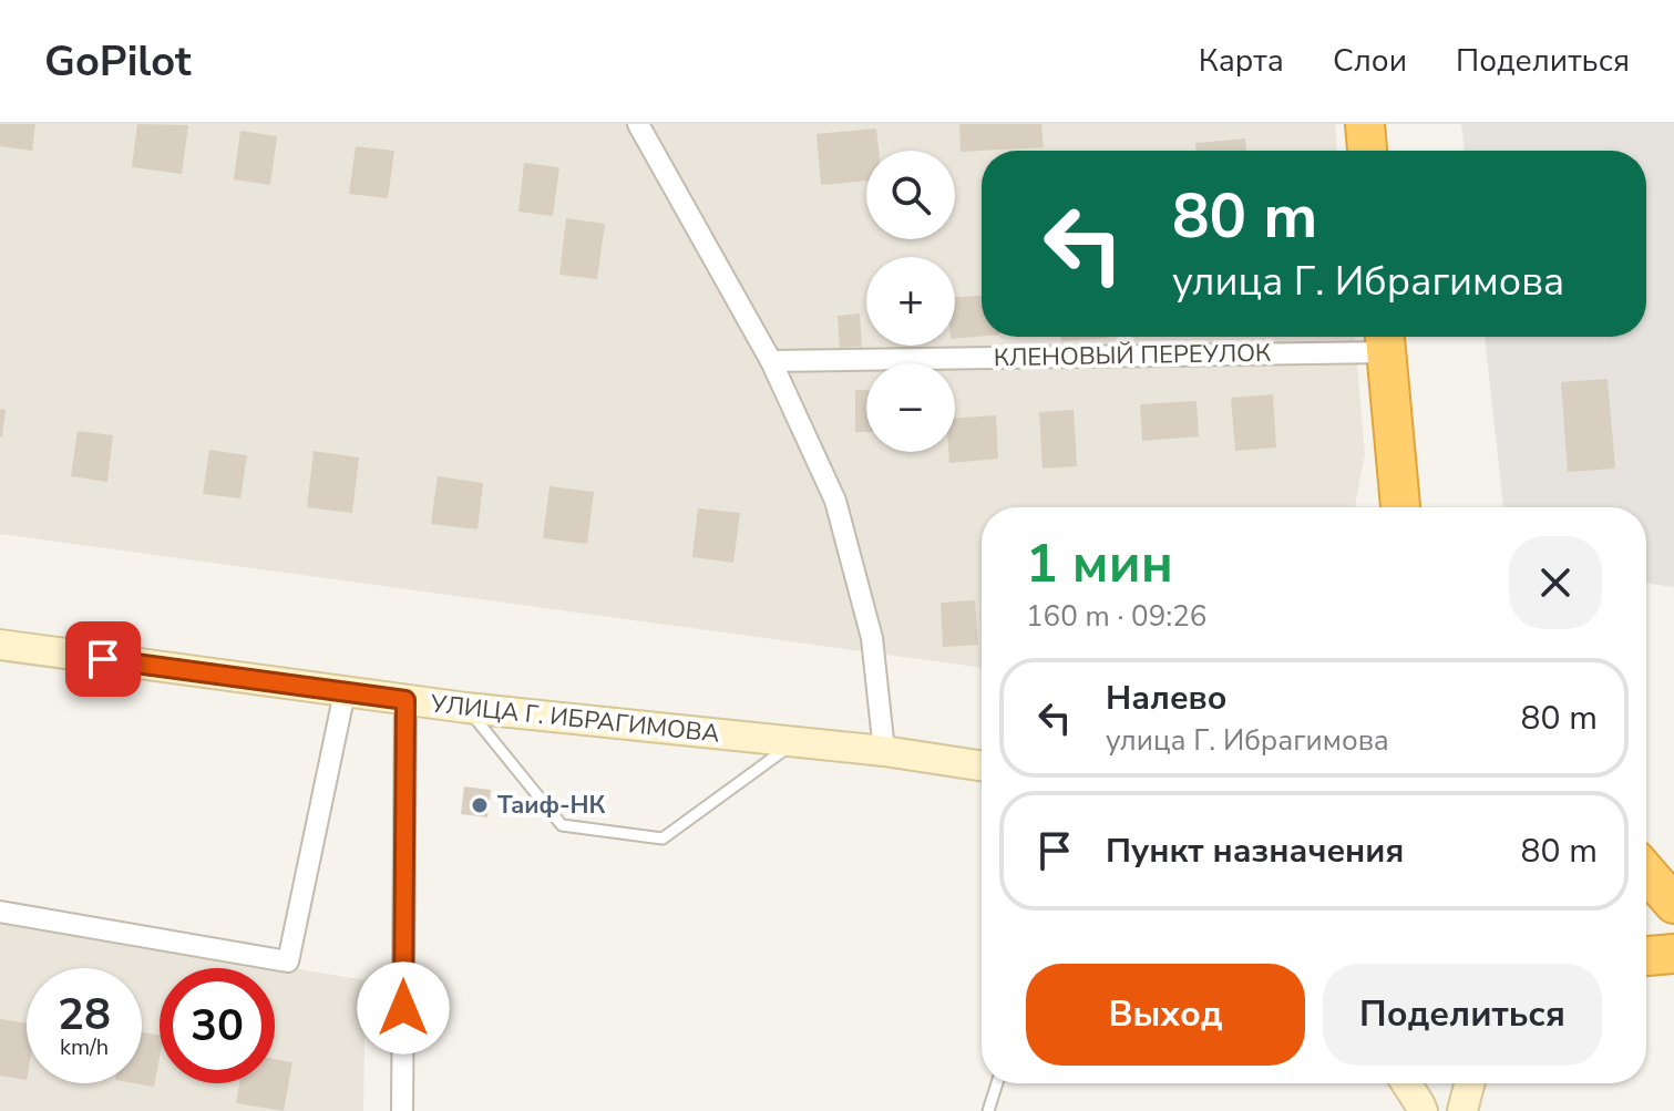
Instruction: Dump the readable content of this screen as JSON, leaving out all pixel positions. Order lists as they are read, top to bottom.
{
  "streets": {
    "street": ["КЛЕНОВЫЙ ПЕРЕУЛОК", "УЛИЦА Г. ИБРАГИМОВА"]
  },
  "places": ["Таиф-НК"],
  "page": {
    "header": "GoPilot",
    "nav": ["Карта", "Слои", "Поделиться"],
    "map_buttons": ["+", "−"],
    "turn": ["80 m", "улица Г. Ибрагимова"],
    "heading": ["1 мин", "160 m · 09:26"],
    "list": [
      {
        "name": "Налево",
        "note": "улица Г. Ибрагимова",
        "value": "80 m"
      },
      {
        "name": "Пункт назначения",
        "value": "80 m"
      }
    ],
    "buttons": ["Выход", "Поделиться"],
    "speed": "28 km/h",
    "limit": "30"
  }
}
